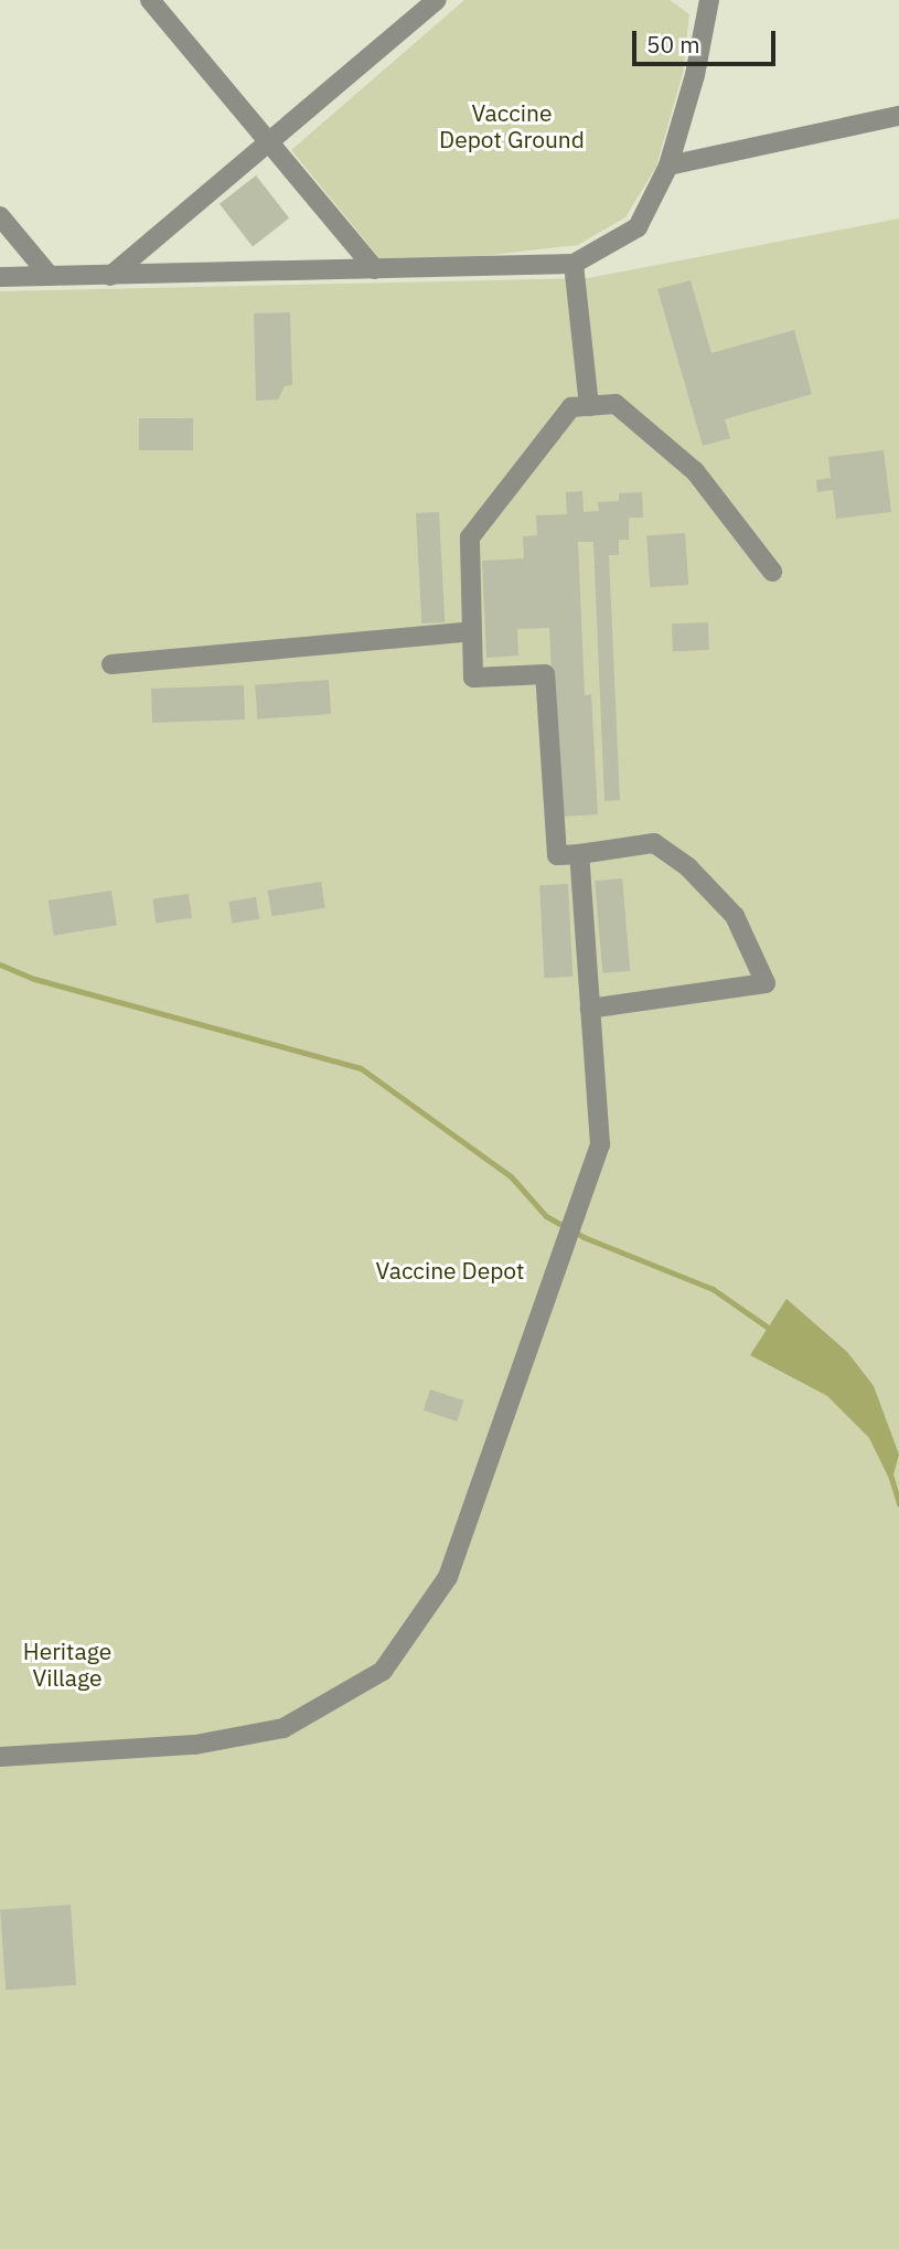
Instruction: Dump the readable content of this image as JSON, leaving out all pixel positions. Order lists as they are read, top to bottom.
{
  "parks": ["Vaccine Depot Ground", "Vaccine Depot", "Heritage Village"],
  "scale_bar": "50 m"
}
